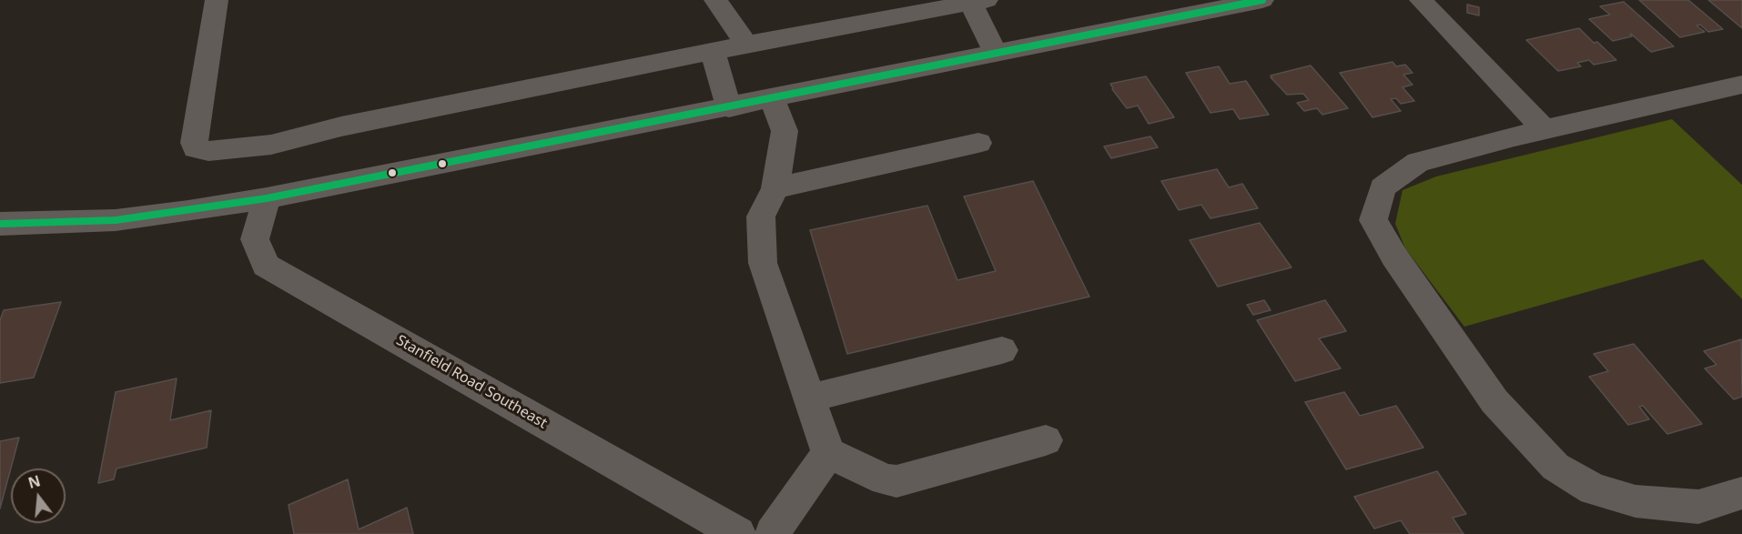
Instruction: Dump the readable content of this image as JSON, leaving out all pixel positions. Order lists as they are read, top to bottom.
{
  "streets": {
    "street": ["Stanfield Road Southeast"]
  },
  "north": "top"
}
